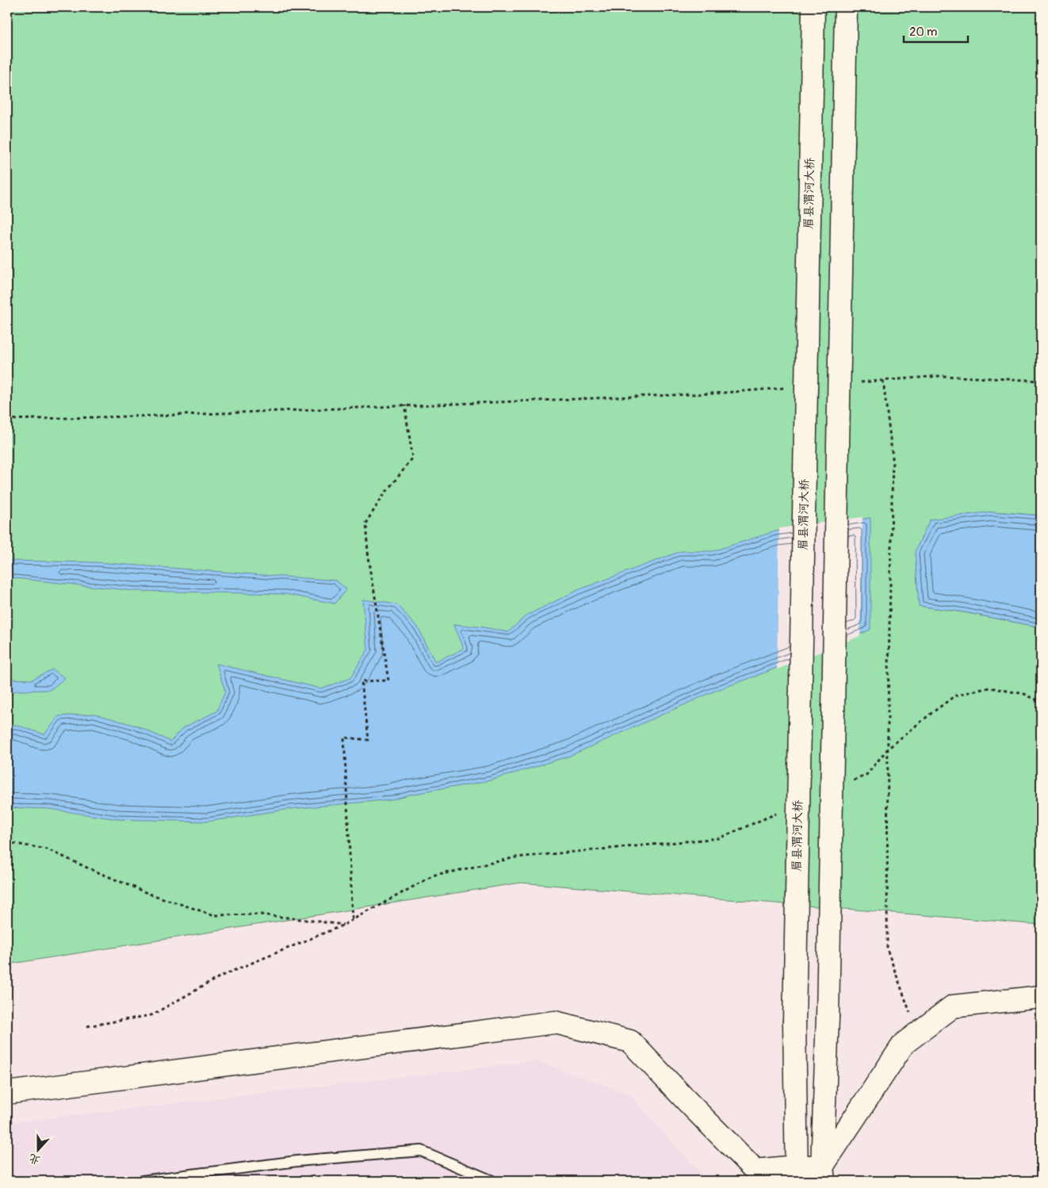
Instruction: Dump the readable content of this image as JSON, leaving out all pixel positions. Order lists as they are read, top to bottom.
{
  "streets": {
    "main road": ["眉县渭河大桥"]
  },
  "scale_bar": "20 m",
  "north": "bottom"
}
